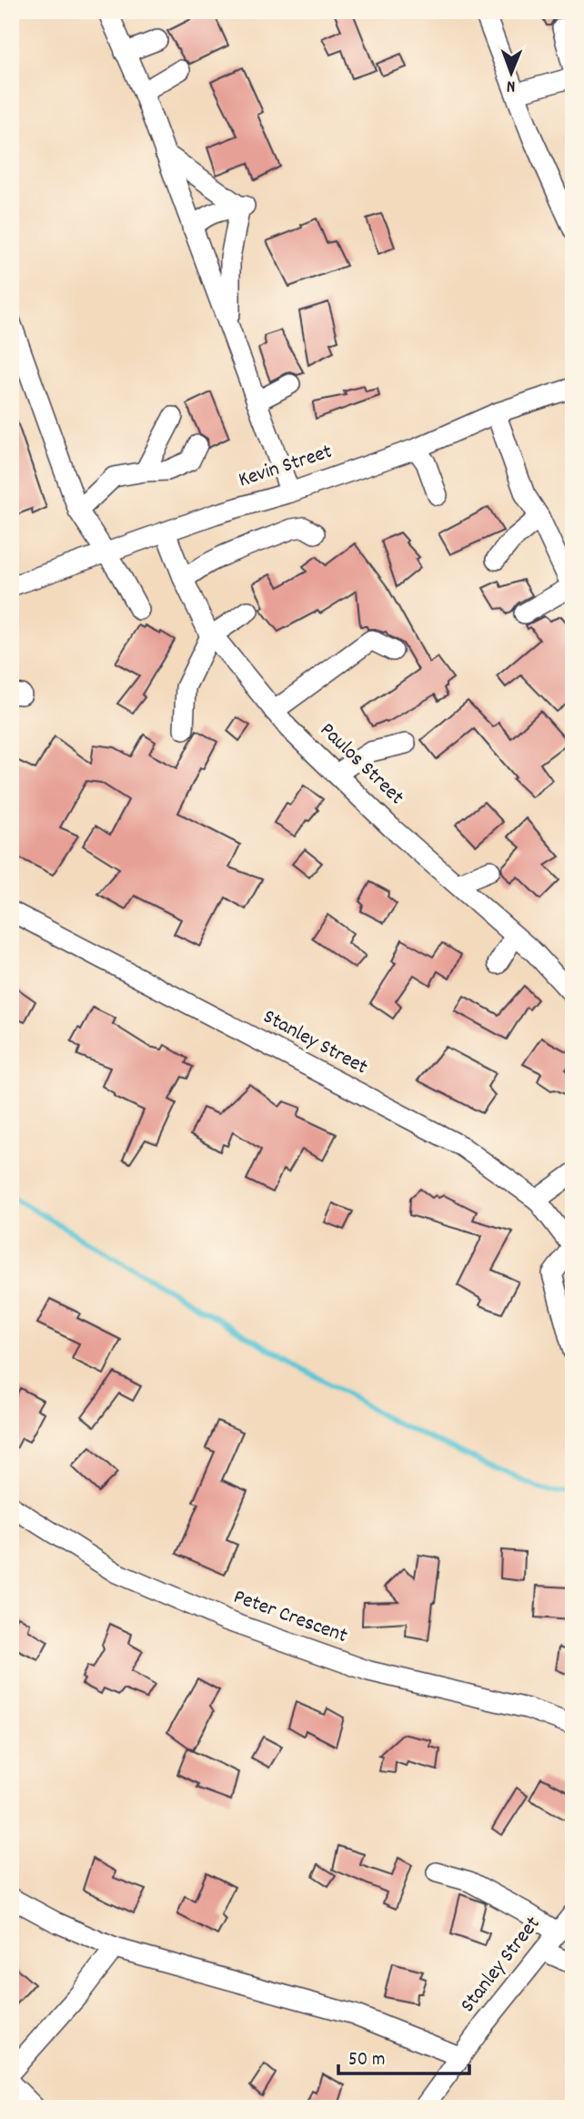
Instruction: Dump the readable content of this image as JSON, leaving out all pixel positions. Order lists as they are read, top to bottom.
{
  "streets": {
    "street": [
      "Kevin Street",
      "Paulos Street",
      "Stanley Street",
      "Peter Crescent"
    ]
  },
  "crossings": [
    ["Kevin Street", "Paulos Street"]
  ],
  "scale_bar": "50 m",
  "north": "bottom"
}
